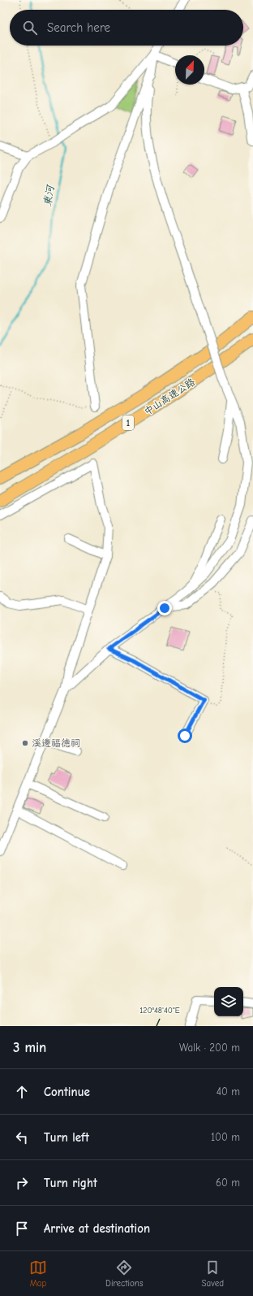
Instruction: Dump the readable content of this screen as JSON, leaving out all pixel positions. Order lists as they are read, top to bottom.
{
  "streets": {
    "highway": ["中山高速公路", "1"]
  },
  "water": ["東河"],
  "places": ["溪邊福德祠"],
  "north": "top right",
  "page": {
    "search": "Search here",
    "heading": ["3 min", "Walk · 200 m"],
    "list": [
      ["Continue", "40 m"],
      ["Turn left", "100 m"],
      ["Turn right", "60 m"],
      "Arrive at destination"
    ],
    "nav": ["Map", "Directions", "Saved"]
  },
  "coordinates": ["120°48'40\"E"]
}
